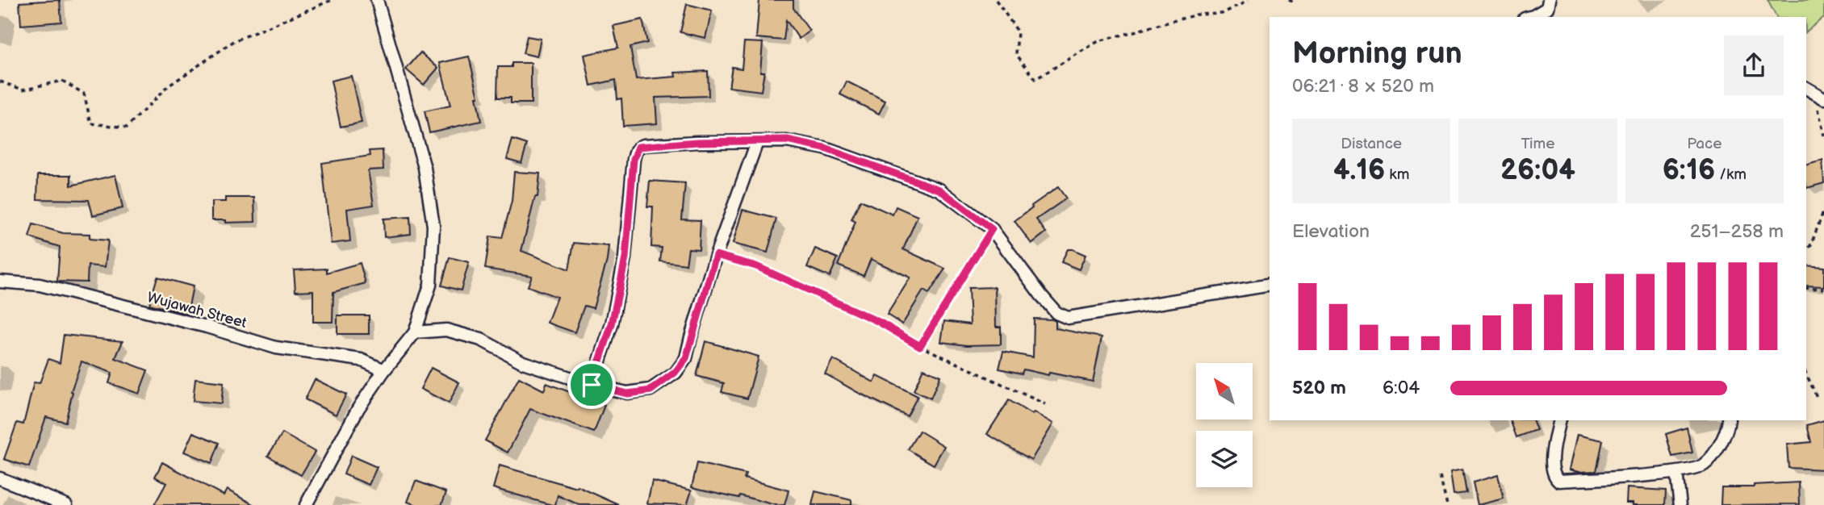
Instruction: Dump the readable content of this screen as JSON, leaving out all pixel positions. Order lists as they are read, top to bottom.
{
  "streets": {
    "street": ["Wujawah Street"]
  },
  "north": "top left",
  "page": {
    "heading": ["Morning run", "06:21 · 8 × 520 m"],
    "stats": [
      ["Distance", "4.16 km"],
      ["Time", "26:04"],
      ["Pace", "6:16 /km"]
    ],
    "chart": ["Elevation", "251–258 m"],
    "list": [
      {
        "name": "520 m",
        "note": "6:04"
      }
    ]
  }
}
